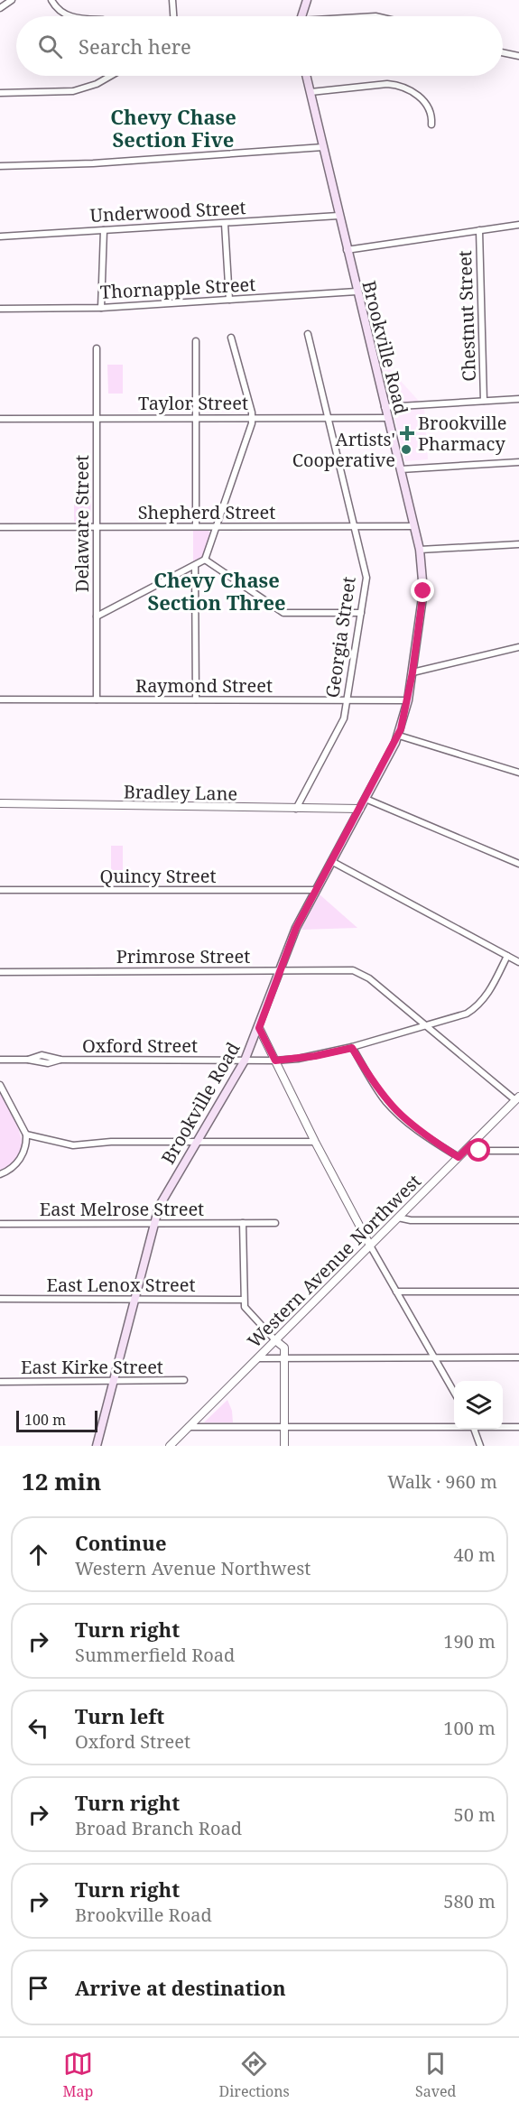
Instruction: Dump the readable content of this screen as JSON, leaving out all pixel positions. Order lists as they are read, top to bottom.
{
  "streets": {
    "main road": ["Brookville Road"],
    "street": [
      "Underwood Street",
      "Thornapple Street",
      "Chestnut Street",
      "Taylor Street",
      "Shepherd Street",
      "Delaware Street",
      "Georgia Street",
      "Raymond Street",
      "Bradley Lane",
      "Quincy Street",
      "Primrose Street",
      "Oxford Street",
      "East Melrose Street",
      "Western Avenue Northwest",
      "East Lenox Street",
      "East Kirke Street"
    ]
  },
  "crossings": [
    ["Underwood Street", "Brookville Road"],
    ["Thornapple Street", "Brookville Road"],
    ["Brookville Road", "Taylor Street"],
    ["Brookville Road", "Shepherd Street"],
    ["Brookville Road", "Raymond Street"],
    ["Brookville Road", "Bradley Lane"],
    ["Brookville Road", "Quincy Street"],
    ["Brookville Road", "Primrose Street"],
    ["Brookville Road", "Oxford Street"],
    ["Brookville Road", "East Melrose Street"],
    ["Brookville Road", "East Lenox Street"],
    ["Brookville Road", "East Kirke Street"],
    ["Taylor Street", "Delaware Street"],
    ["Taylor Street", "Georgia Street"],
    ["Shepherd Street", "Delaware Street"],
    ["Shepherd Street", "Georgia Street"],
    ["Delaware Street", "Raymond Street"],
    ["Georgia Street", "Raymond Street"],
    ["Georgia Street", "Bradley Lane"],
    ["Primrose Street", "Oxford Street"],
    ["Primrose Street", "Western Avenue Northwest"]
  ],
  "districts": ["Chevy Chase Section Five", "Chevy Chase Section Three"],
  "places": {
    "health": ["Brookville Pharmacy"],
    "other": ["Artists' Cooperative"]
  },
  "scale_bar": "100 m",
  "page": {
    "search": "Search here",
    "scale": "100 m",
    "heading": ["12 min", "Walk · 960 m"],
    "list": [
      ["Continue", "Western Avenue Northwest", "40 m"],
      ["Turn right", "Summerfield Road", "190 m"],
      ["Turn left", "Oxford Street", "100 m"],
      ["Turn right", "Broad Branch Road", "50 m"],
      ["Turn right", "Brookville Road", "580 m"],
      "Arrive at destination"
    ],
    "nav": ["Map", "Directions", "Saved"]
  }
}
